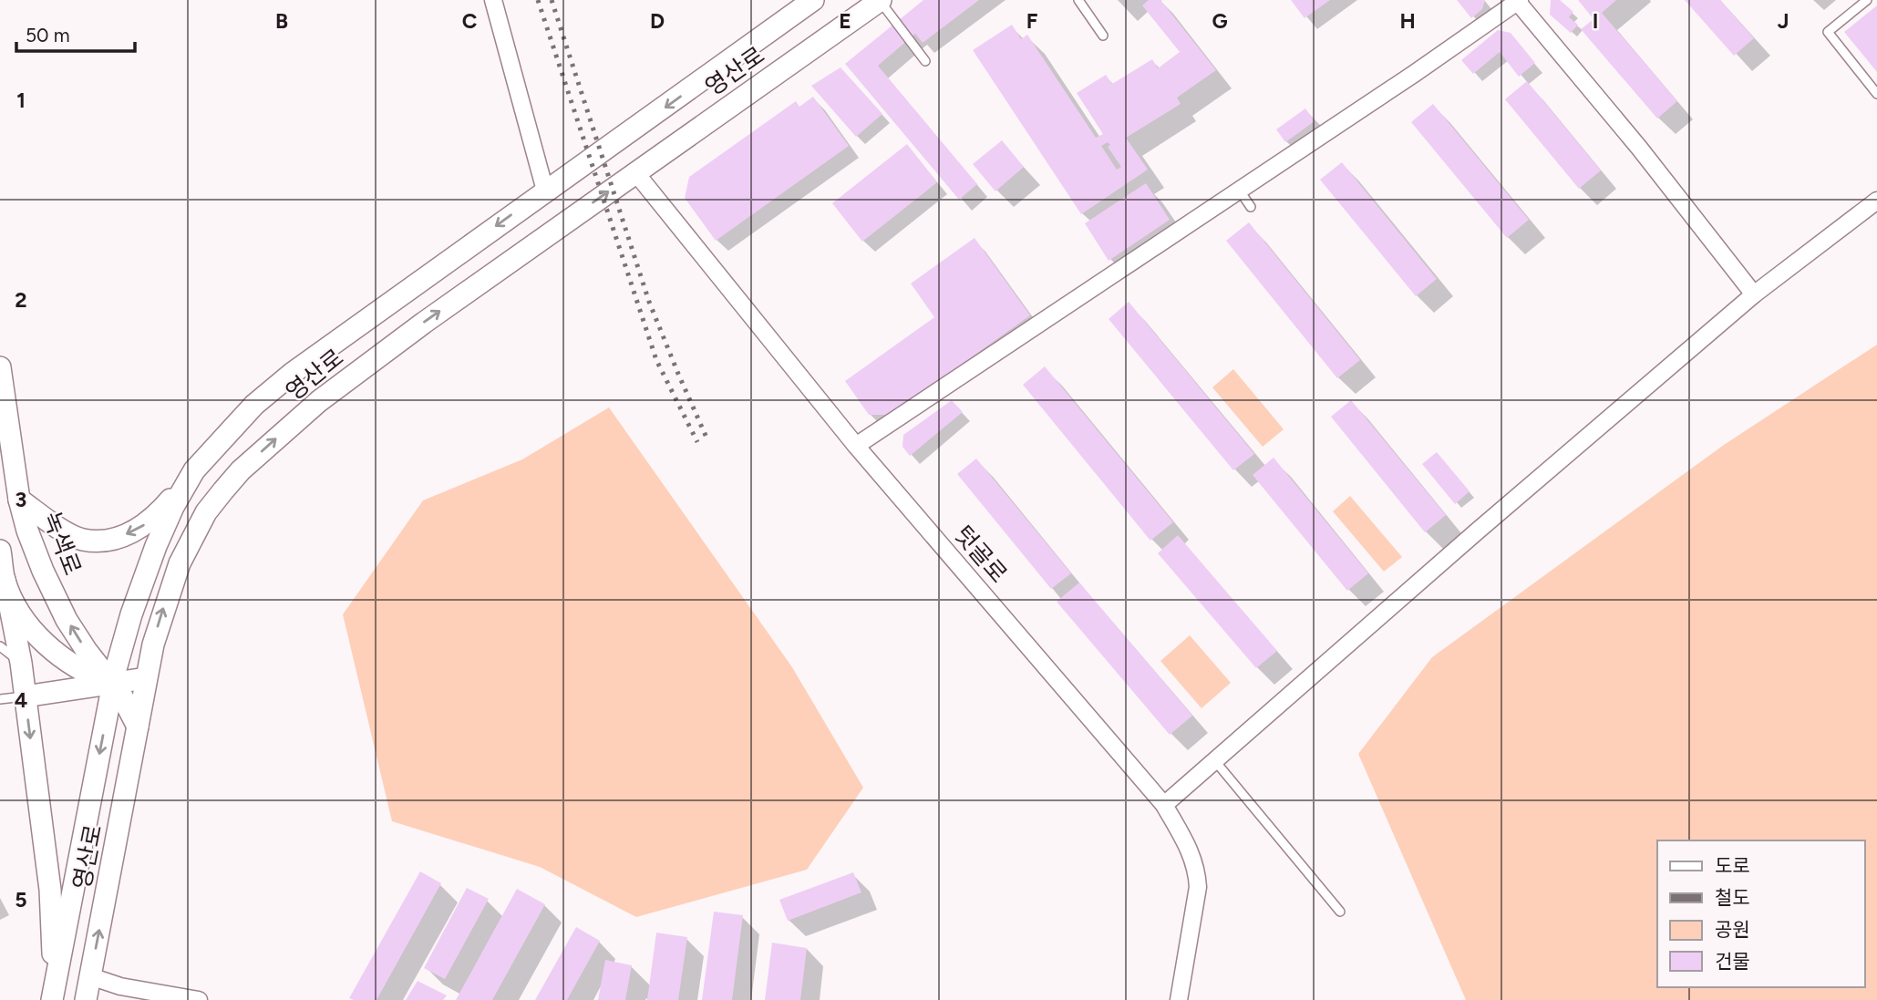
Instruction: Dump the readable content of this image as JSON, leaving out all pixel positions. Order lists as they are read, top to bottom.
{
  "streets": {
    "street": ["영산로", "녹색로", "텃골로"]
  },
  "crossings": [
    ["영산로", "녹색로"],
    ["영산로", "텃골로"]
  ],
  "legend": [
    "도로",
    "철도",
    "공원",
    "건물"
  ],
  "scale_bar": "50 m",
  "grid": {
    "columns": [
      "B",
      "C",
      "D",
      "E",
      "F",
      "G",
      "H",
      "I",
      "J"
    ],
    "rows": [
      "1",
      "2",
      "3",
      "4",
      "5"
    ]
  }
}
